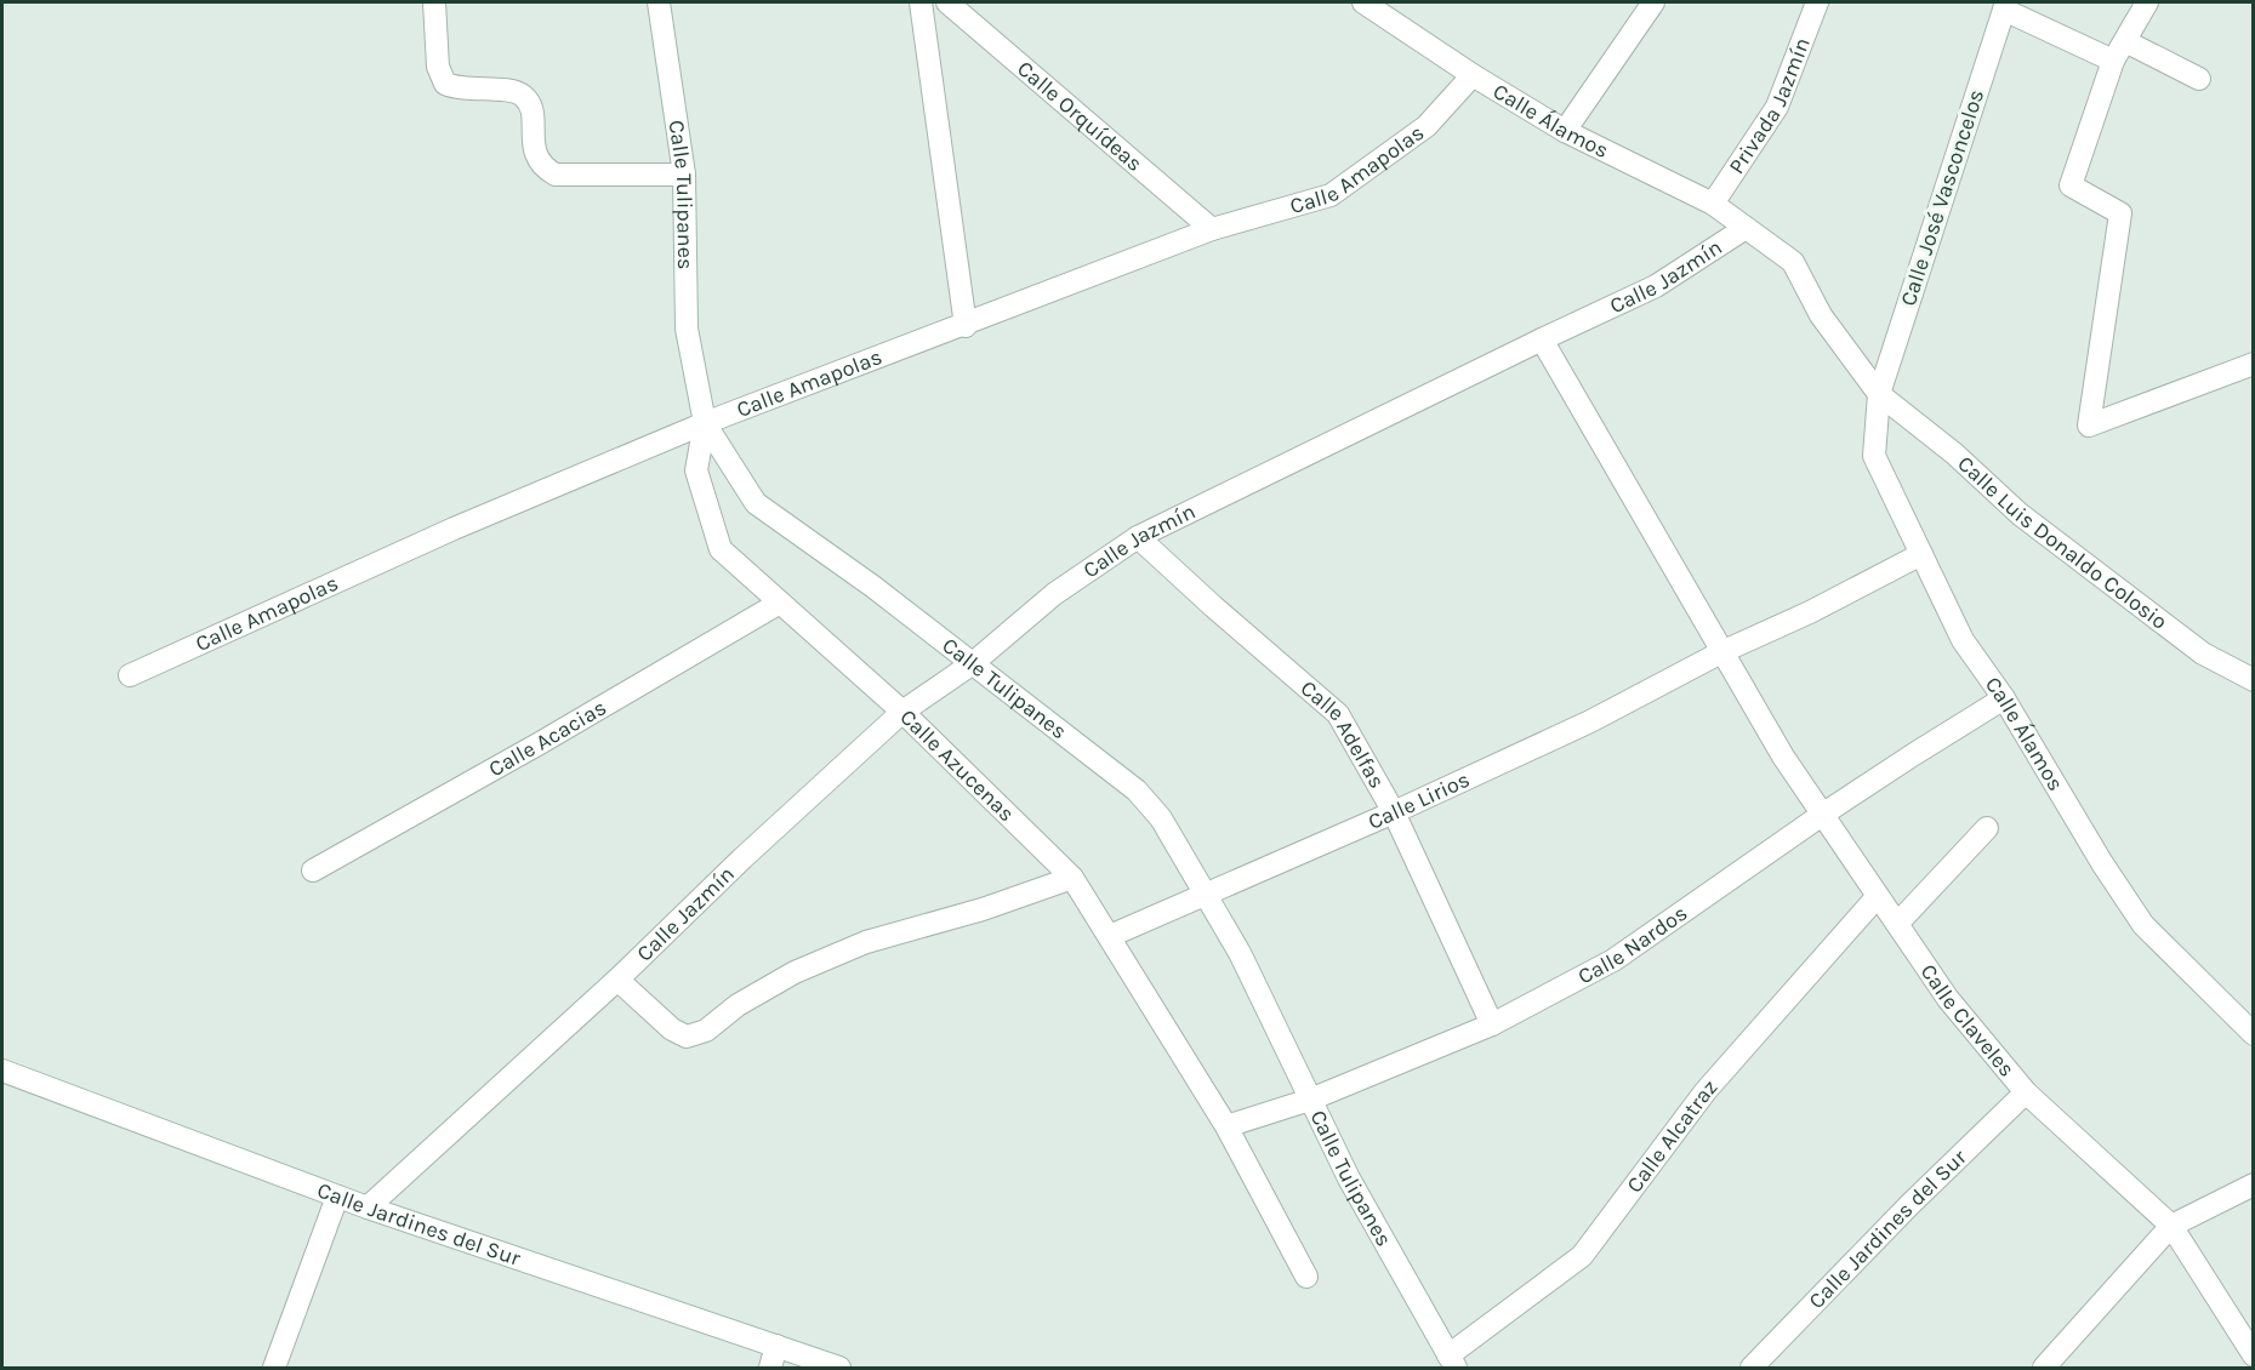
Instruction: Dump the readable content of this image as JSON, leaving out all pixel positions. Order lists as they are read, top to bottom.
{
  "streets": {
    "street": [
      "Privada Jazmín",
      "Calle Orquídeas",
      "Calle Álamos",
      "Calle Amapolas",
      "Calle Tulipanes",
      "Calle José Vasconcelos",
      "Calle Jazmín",
      "Calle Luis Donaldo Colosio",
      "Calle Adelfas",
      "Calle Acacias",
      "Calle Azucenas",
      "Calle Lirios",
      "Calle Nardos",
      "Calle Claveles",
      "Calle Alcatraz",
      "Calle Jardines del Sur"
    ]
  },
  "crossings": [
    ["Privada Jazmín", "Calle Álamos"],
    ["Calle Orquídeas", "Calle Amapolas"],
    ["Calle Álamos", "Calle Amapolas"],
    ["Calle Álamos", "Calle José Vasconcelos"],
    ["Calle Álamos", "Calle Jazmín"],
    ["Calle Álamos", "Calle Luis Donaldo Colosio"],
    ["Calle Álamos", "Calle Lirios"],
    ["Calle Álamos", "Calle Nardos"],
    ["Calle Amapolas", "Calle Tulipanes"],
    ["Calle Amapolas", "Calle Azucenas"],
    ["Calle Tulipanes", "Calle Jazmín"],
    ["Calle Tulipanes", "Calle Azucenas"],
    ["Calle Tulipanes", "Calle Lirios"],
    ["Calle Tulipanes", "Calle Nardos"],
    ["Calle Tulipanes", "Calle Alcatraz"],
    ["Calle José Vasconcelos", "Calle Luis Donaldo Colosio"],
    ["Calle Jazmín", "Calle Luis Donaldo Colosio"],
    ["Calle Jazmín", "Calle Adelfas"],
    ["Calle Jazmín", "Calle Azucenas"],
    ["Calle Jazmín", "Calle Claveles"],
    ["Calle Jazmín", "Calle Jardines del Sur"],
    ["Calle Adelfas", "Calle Lirios"],
    ["Calle Adelfas", "Calle Nardos"],
    ["Calle Acacias", "Calle Azucenas"],
    ["Calle Azucenas", "Calle Lirios"],
    ["Calle Azucenas", "Calle Nardos"],
    ["Calle Lirios", "Calle Claveles"],
    ["Calle Nardos", "Calle Claveles"],
    ["Calle Claveles", "Calle Alcatraz"],
    ["Calle Claveles", "Calle Jardines del Sur"]
  ]
}
